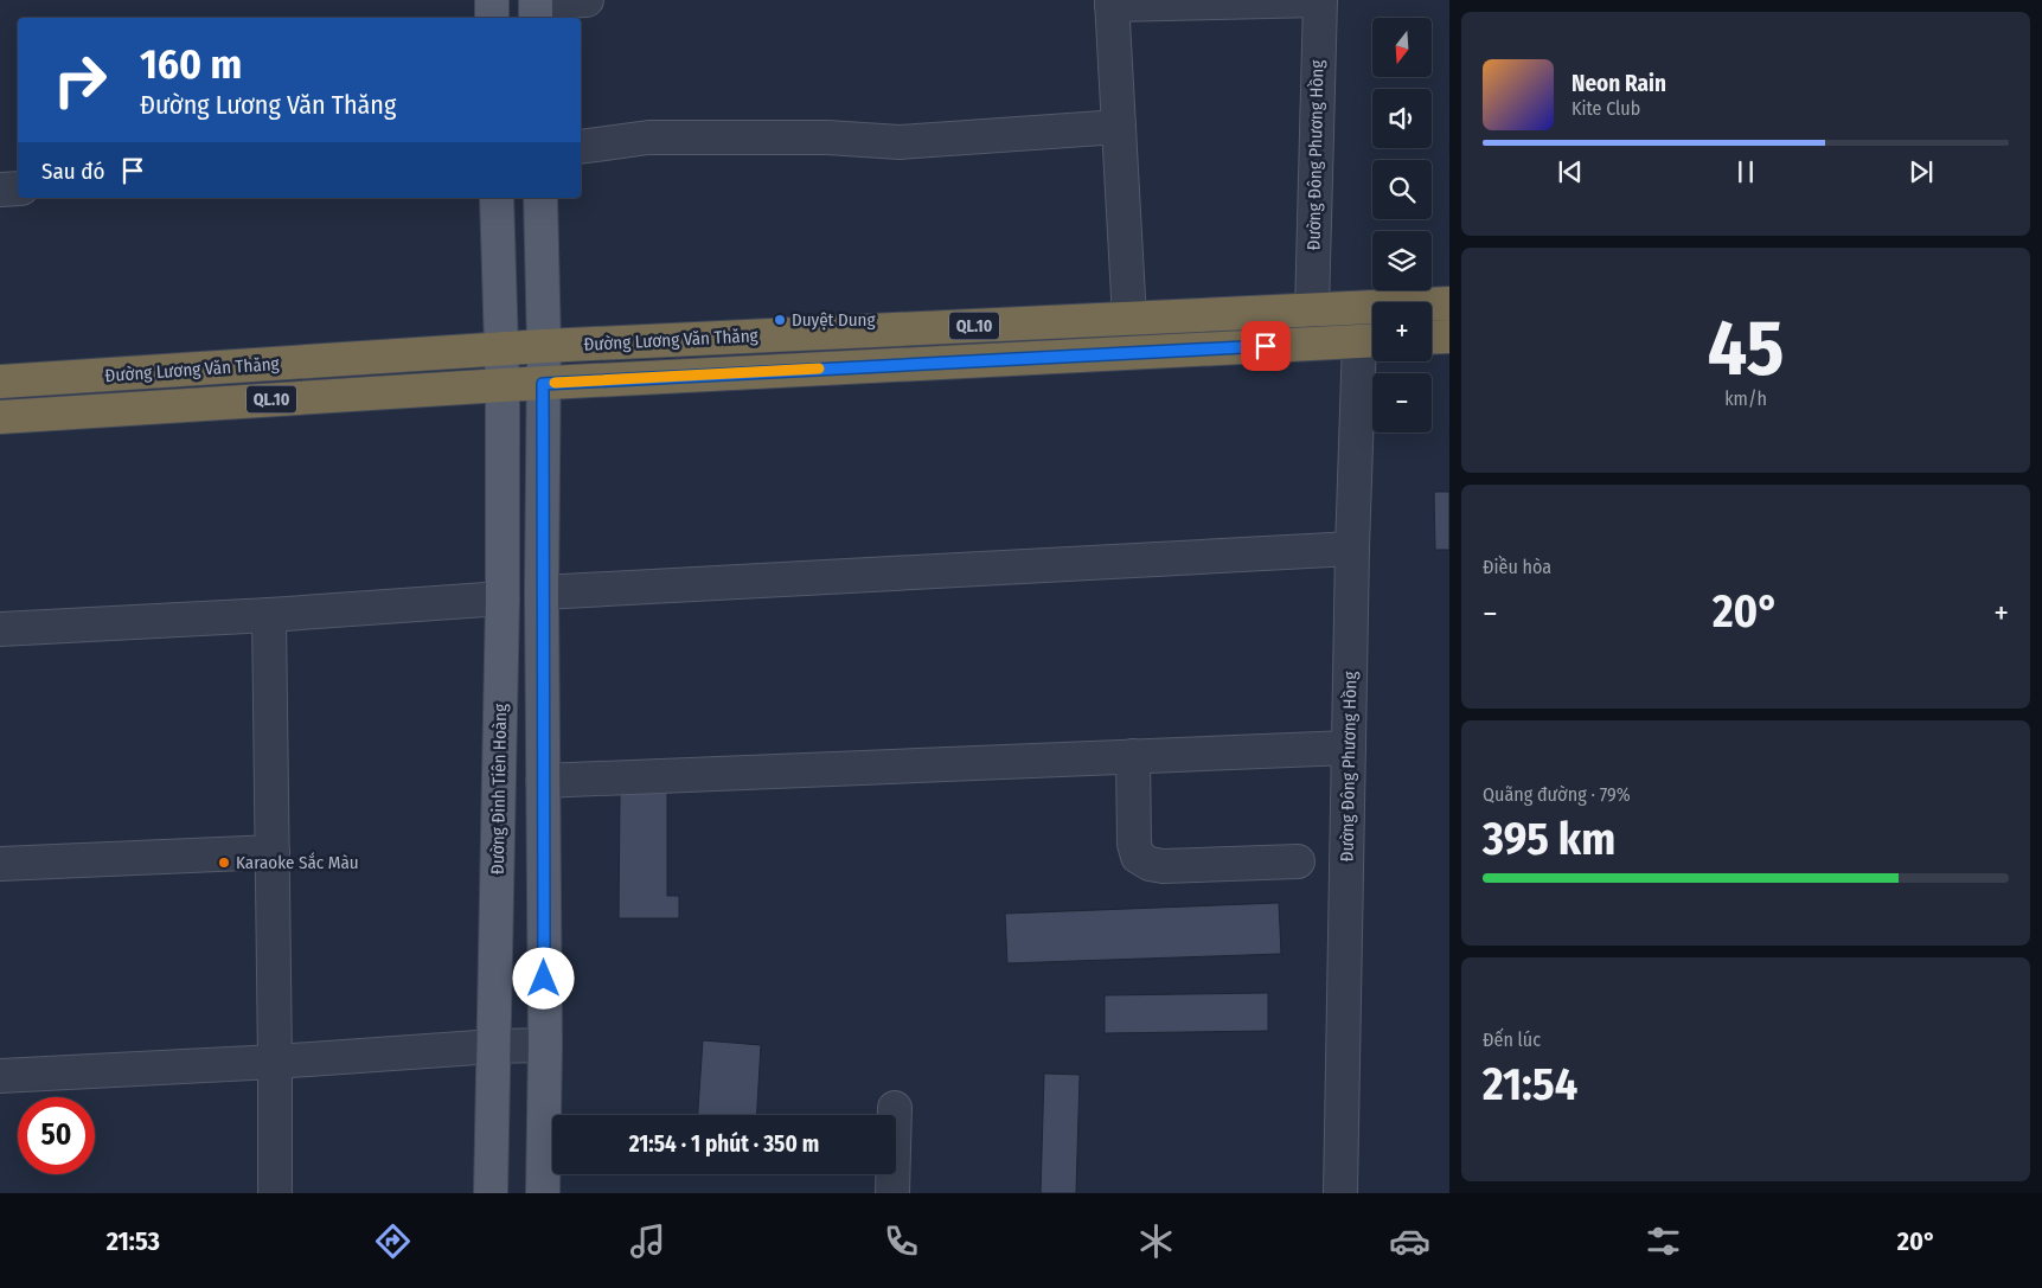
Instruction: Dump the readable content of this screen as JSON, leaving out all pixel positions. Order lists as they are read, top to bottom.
{
  "streets": {
    "highway": ["QL.10", "Đường Lương Văn Thăng"],
    "main road": ["Đường Đinh Tiên Hoàng"],
    "street": ["Đường Đông Phương Hồng"]
  },
  "crossings": [
    ["Đường Đông Phương Hồng", "Đường Lương Văn Thăng"],
    ["Đường Lương Văn Thăng", "Đường Đinh Tiên Hoàng"]
  ],
  "places": ["Duyệt Dung", "Karaoke Sắc Màu"],
  "north": "bottom",
  "page": {
    "map_buttons": ["+", "−"],
    "turn": ["160 m", "Đường Lương Văn Thăng"],
    "song": ["Neon Rain", "Kite Club"],
    "then": "Sau đó",
    "tile": [
      ["45", "km/h"],
      "Điều hòa",
      ["Quãng đường · 79%", "395 km"],
      ["Đến lúc", "21:54"]
    ],
    "heat": ["−", "20°", "+"],
    "limit": "50",
    "trip": "21:54 · 1 phút · 350 m",
    "tabs": ["21:53", "20°"]
  }
}
